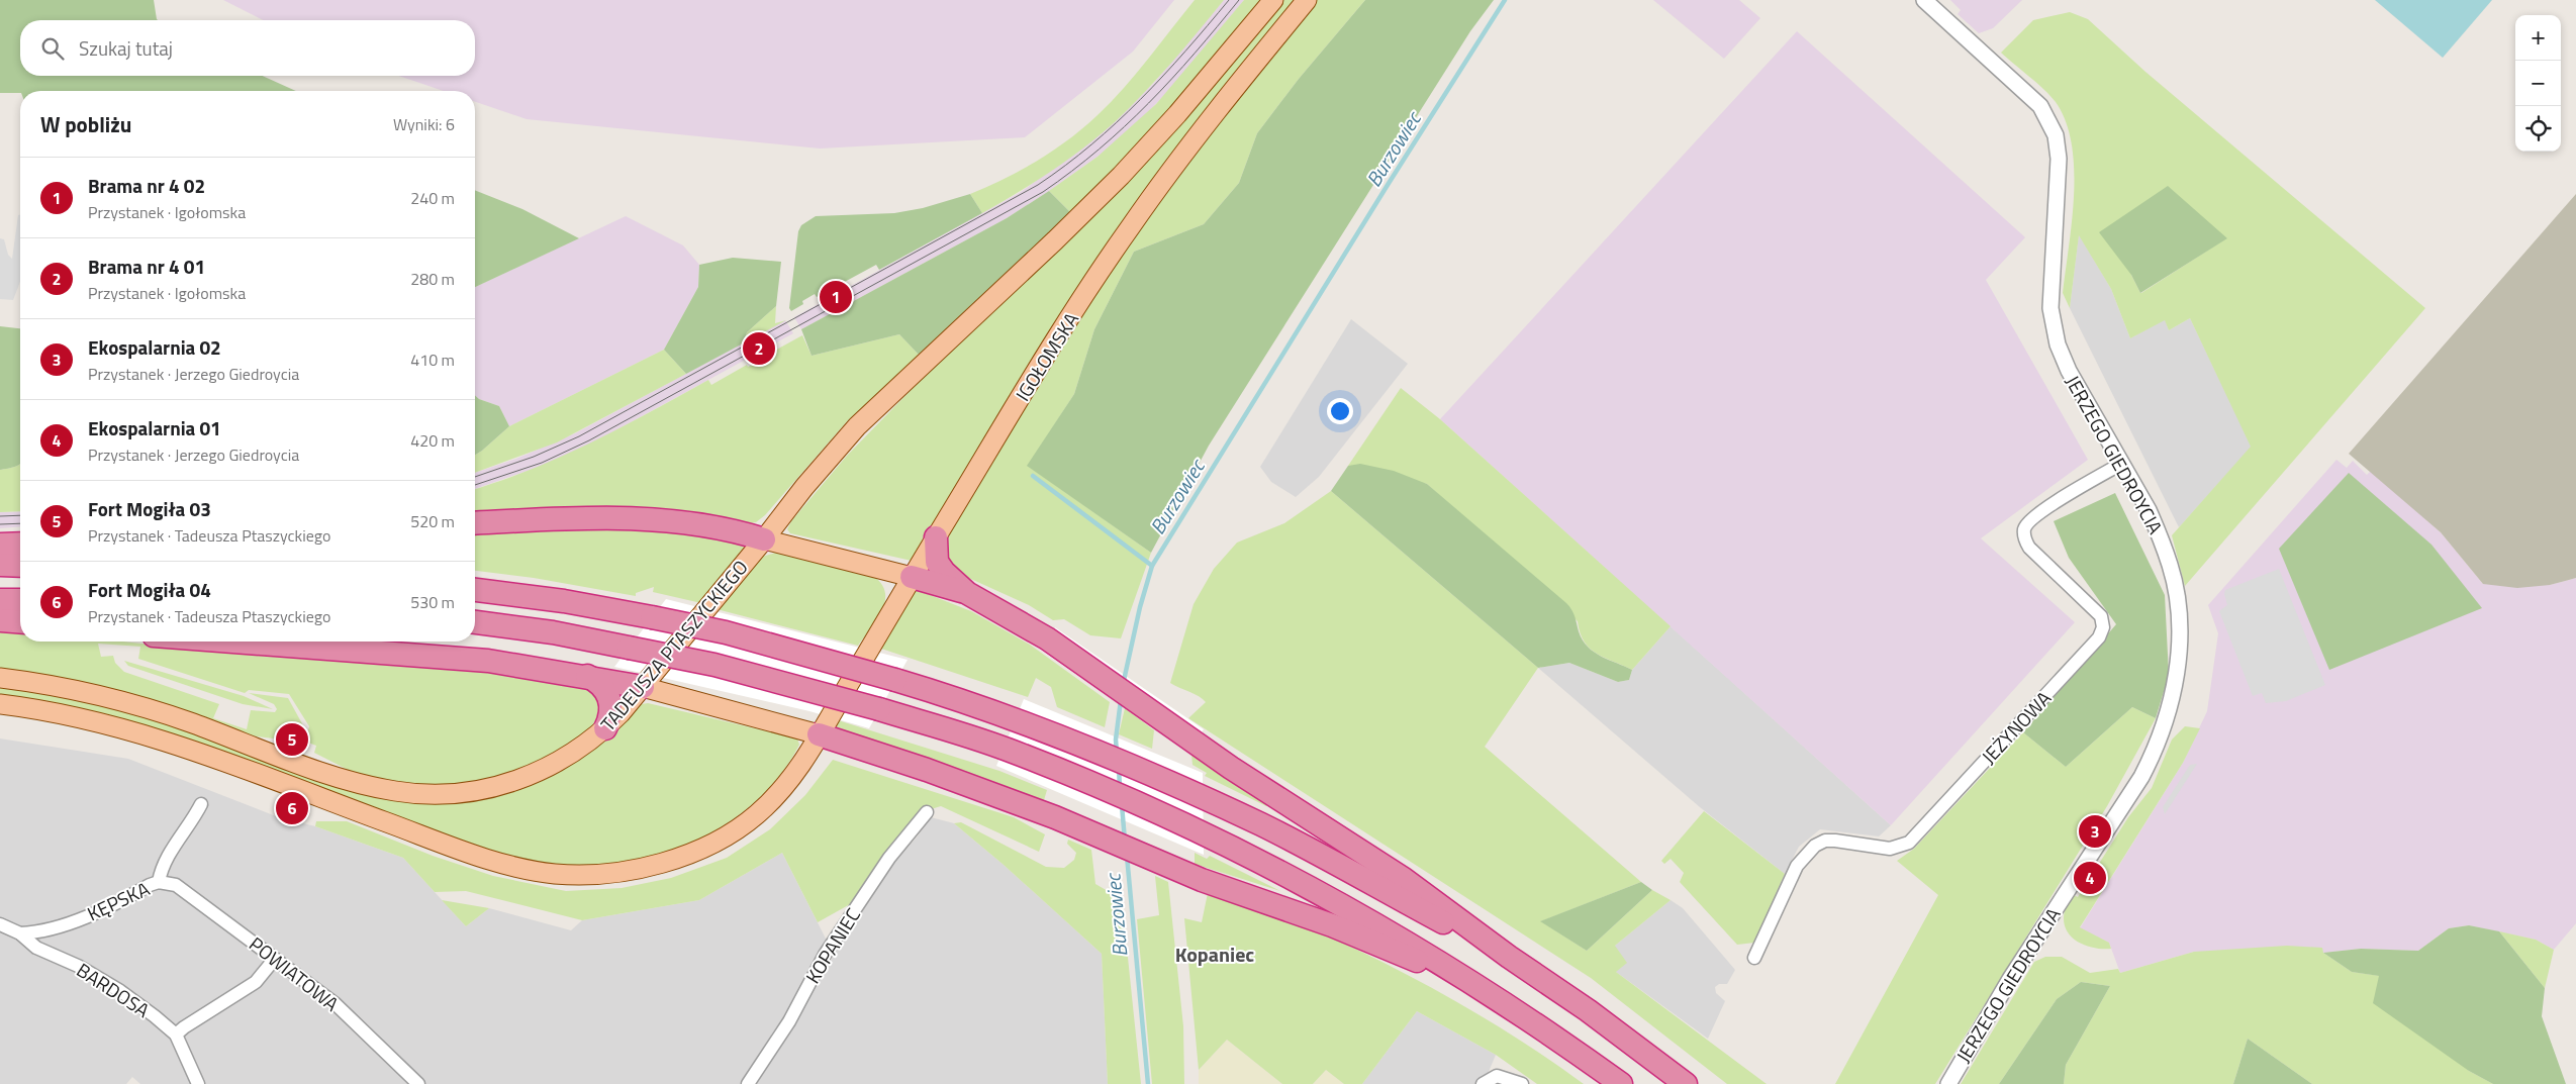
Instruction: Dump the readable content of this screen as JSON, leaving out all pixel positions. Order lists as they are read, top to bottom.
{
  "streets": {
    "main road": ["IGOŁOMSKA", "TADEUSZA PTASZYCKIEGO"],
    "street": [
      "JERZEGO GIEDROYCIA",
      "JEŻYNOWA",
      "KĘPSKA",
      "KOPANIEC",
      "POWIATOWA",
      "BARDOSA"
    ]
  },
  "crossings": [
    ["JERZEGO GIEDROYCIA", "JEŻYNOWA"],
    ["KĘPSKA", "POWIATOWA"],
    ["KĘPSKA", "BARDOSA"]
  ],
  "districts": ["Kopaniec"],
  "water": ["Burzowiec"],
  "page": {
    "map_buttons": ["+", "−"],
    "search": "Szukaj tutaj",
    "heading": ["W pobliżu", "Wyniki: 6"],
    "list": [
      {
        "mark": "1",
        "name": "Brama nr 4 02",
        "note": "Przystanek · Igołomska",
        "value": "240 m"
      },
      {
        "mark": "2",
        "name": "Brama nr 4 01",
        "note": "Przystanek · Igołomska",
        "value": "280 m"
      },
      {
        "mark": "3",
        "name": "Ekospalarnia 02",
        "note": "Przystanek · Jerzego Giedroycia",
        "value": "410 m"
      },
      {
        "mark": "4",
        "name": "Ekospalarnia 01",
        "note": "Przystanek · Jerzego Giedroycia",
        "value": "420 m"
      },
      {
        "mark": "5",
        "name": "Fort Mogiła 03",
        "note": "Przystanek · Tadeusza Ptaszyckiego",
        "value": "520 m"
      },
      {
        "mark": "6",
        "name": "Fort Mogiła 04",
        "note": "Przystanek · Tadeusza Ptaszyckiego",
        "value": "530 m"
      }
    ],
    "pins": [
      "1",
      "2",
      "5",
      "6",
      "3",
      "4"
    ]
  }
}
